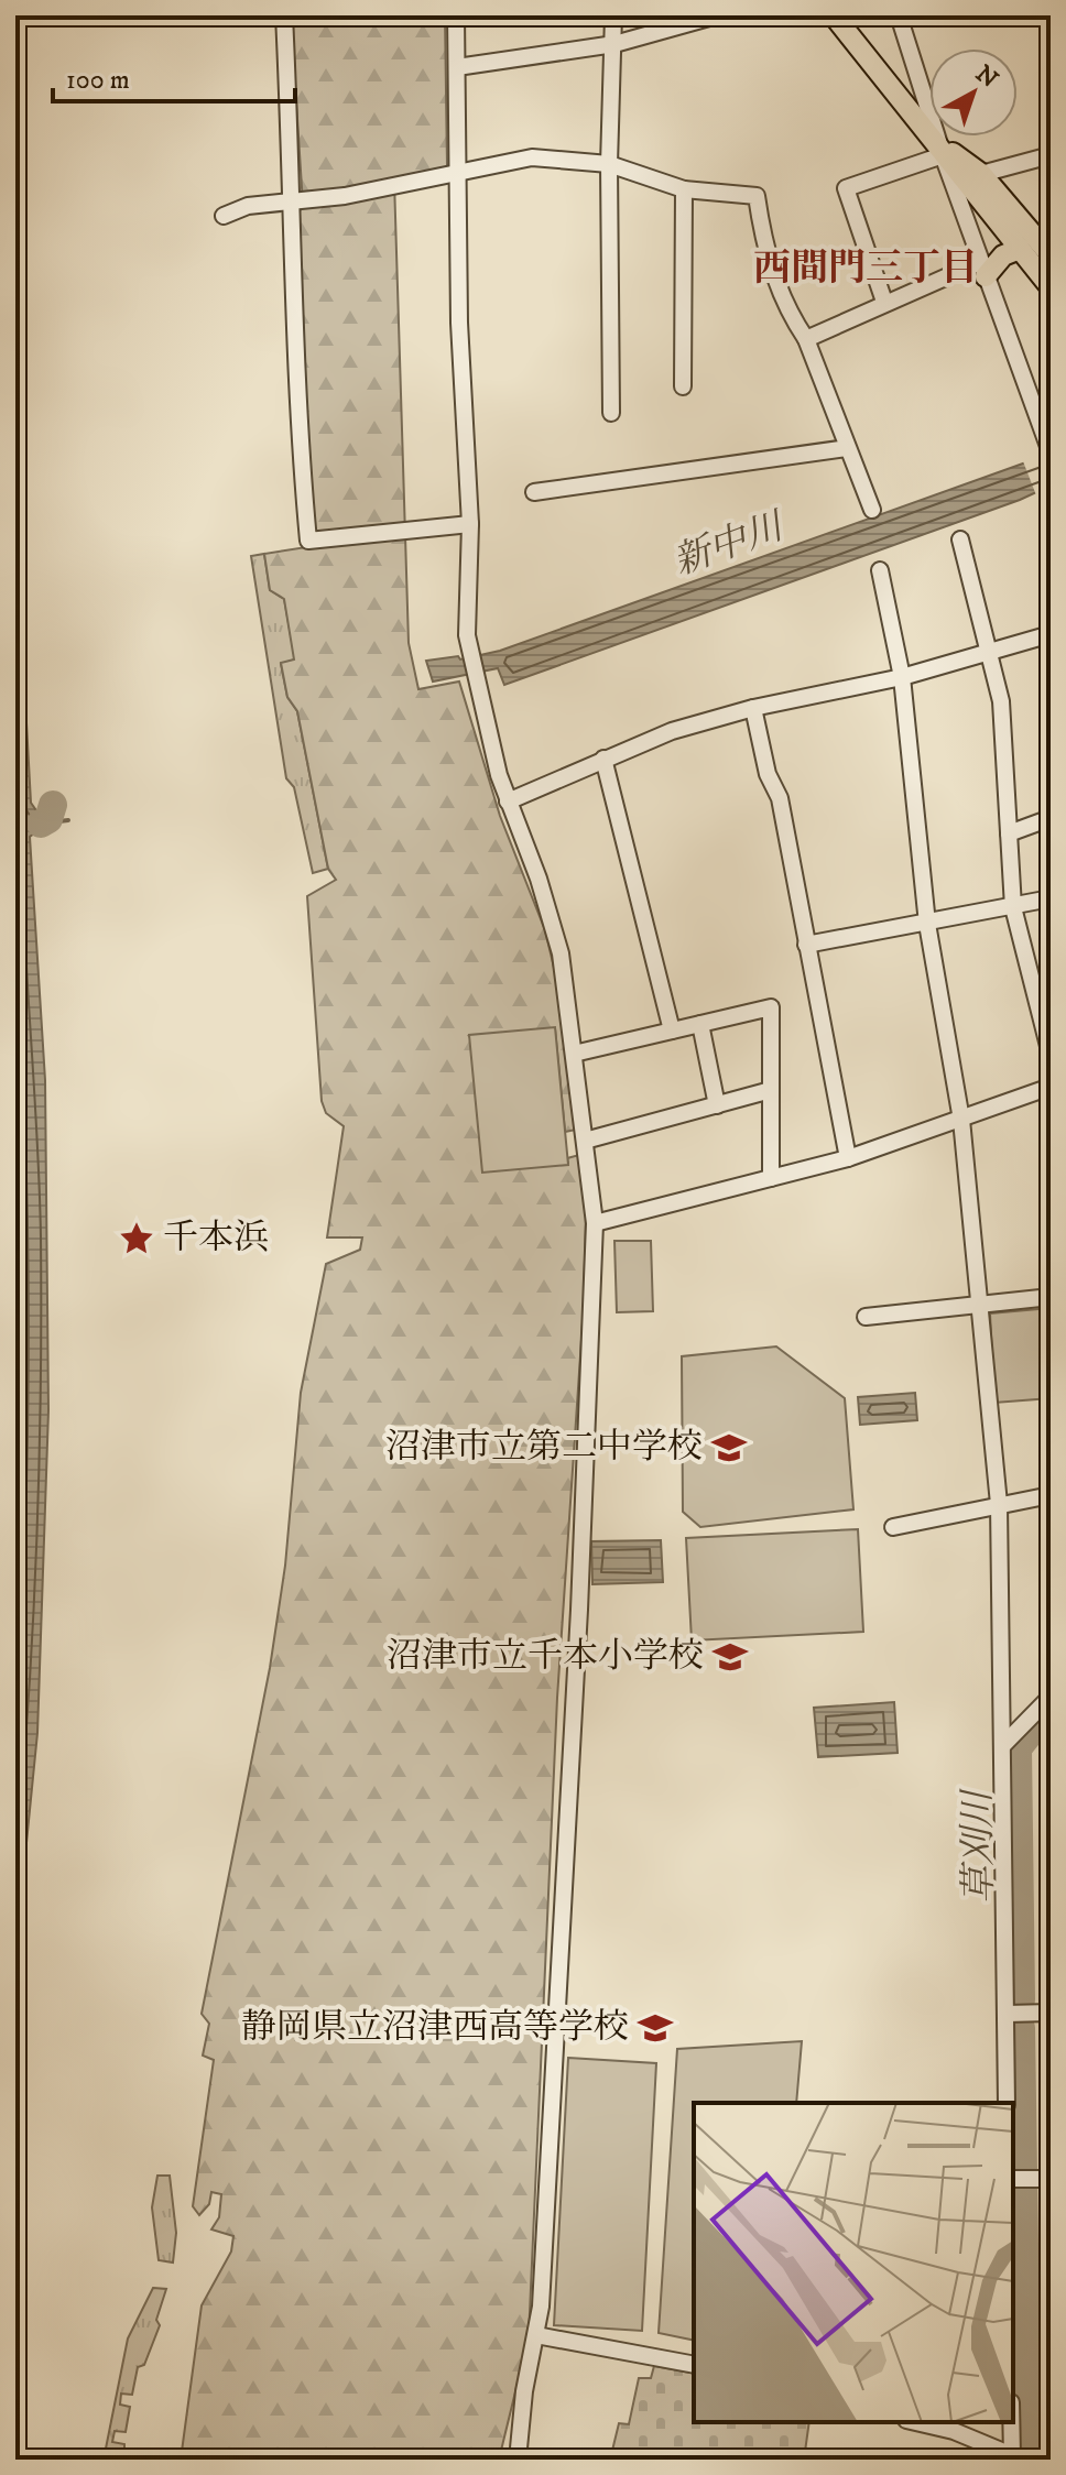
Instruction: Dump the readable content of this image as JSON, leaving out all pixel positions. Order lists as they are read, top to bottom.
{
  "districts": ["西間門三丁目"],
  "water": ["新中川", "草刈川"],
  "places": {
    "place": ["千本浜"],
    "school or university": ["沼津市立第二中学校", "沼津市立千本小学校", "静岡県立沼津西高等学校"]
  },
  "scale_bar": "100 m",
  "north": "top right"
}
